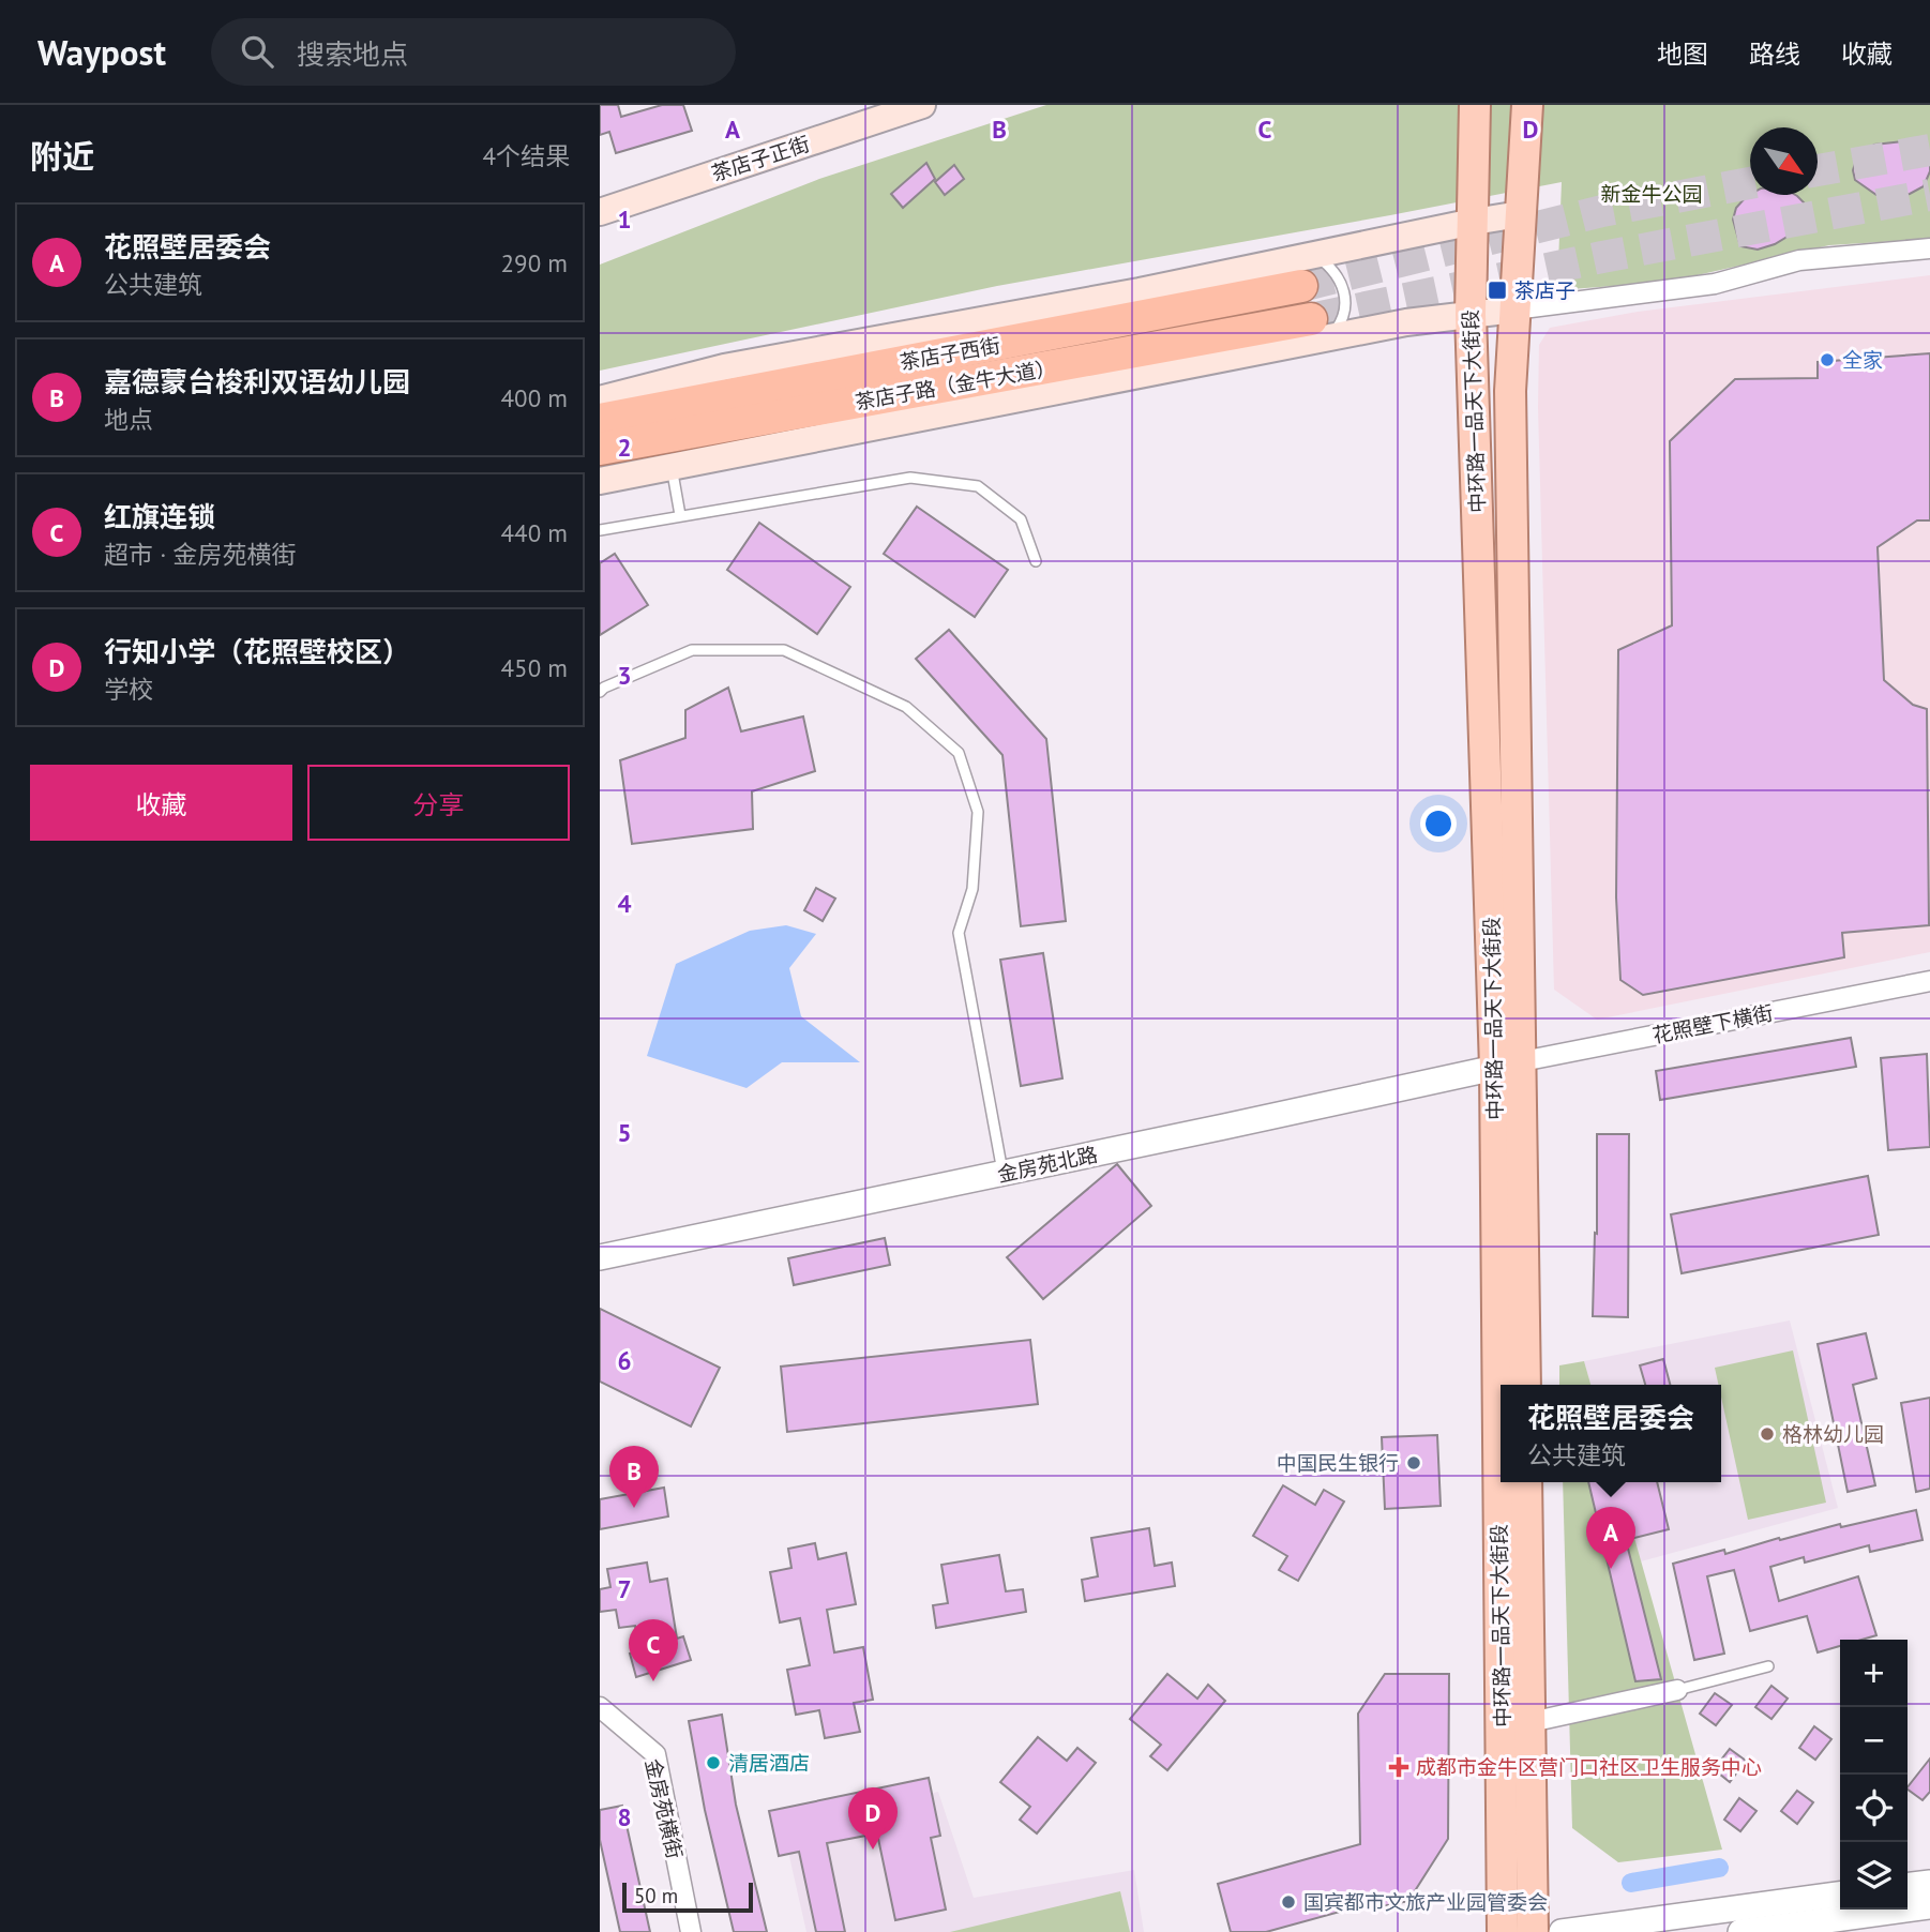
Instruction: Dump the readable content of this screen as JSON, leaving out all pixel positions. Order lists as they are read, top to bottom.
{
  "streets": {
    "highway": ["茶店子西街", "茶店子路（金牛大道）"],
    "main road": ["茶店子正街", "中环路一品天下大街段"],
    "street": ["花照壁下横街", "金房苑北路", "金房苑横街"]
  },
  "crossings": [
    ["中环路一品天下大街段", "花照壁下横街"],
    ["中环路一品天下大街段", "金房苑北路"],
    ["花照壁下横街", "金房苑北路"]
  ],
  "parks": ["新金牛公园"],
  "places": {
    "transit": ["茶店子"],
    "other": [
      "全家",
      "格林幼儿园",
      "中国民生银行",
      "清居酒店",
      "国宾都市文旅产业园管委会"
    ],
    "health": ["成都市金牛区营门口社区卫生服务中心"]
  },
  "scale_bar": "50 m",
  "north": "bottom right",
  "page": {
    "header": "Waypost",
    "search": "搜索地点",
    "nav": ["地图", "路线", "收藏"],
    "heading": ["附近", "4个结果"],
    "list": [
      {
        "mark": "A",
        "name": "花照壁居委会",
        "note": "公共建筑",
        "value": "290 m"
      },
      {
        "mark": "B",
        "name": "嘉德蒙台梭利双语幼儿园",
        "note": "地点",
        "value": "400 m"
      },
      {
        "mark": "C",
        "name": "红旗连锁",
        "note": "超市 · 金房苑横街",
        "value": "440 m"
      },
      {
        "mark": "D",
        "name": "行知小学（花照壁校区）",
        "note": "学校",
        "value": "450 m"
      }
    ],
    "buttons": ["收藏", "分享"],
    "popup": ["花照壁居委会", "公共建筑"],
    "pins": [
      "B",
      "A",
      "C",
      "D"
    ],
    "map_buttons": ["+", "−"],
    "scale": "50 m"
  },
  "grid": {
    "columns": [
      "A",
      "B",
      "C",
      "D"
    ],
    "rows": [
      "1",
      "2",
      "3",
      "4",
      "5",
      "6",
      "7",
      "8"
    ]
  }
}
